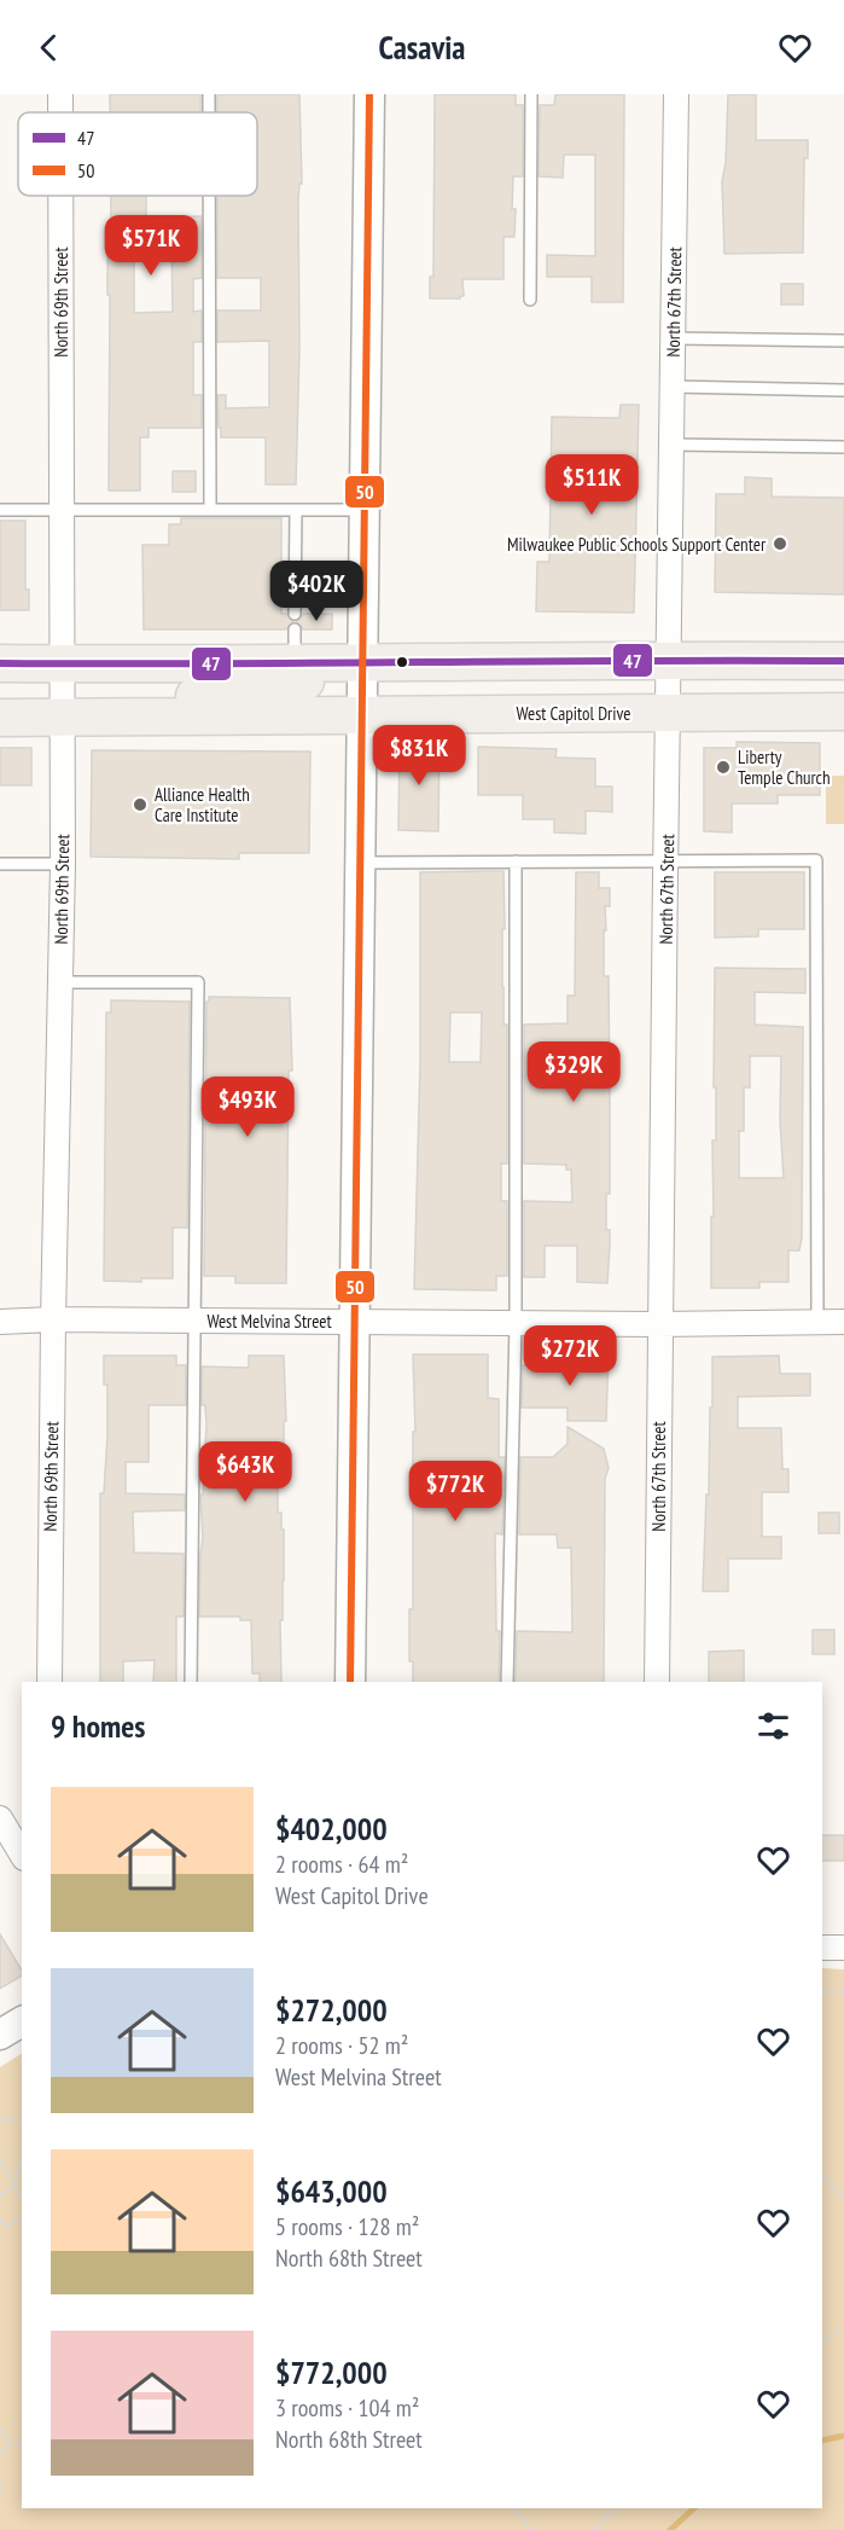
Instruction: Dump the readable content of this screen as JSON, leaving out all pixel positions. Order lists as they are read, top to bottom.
{
  "streets": {
    "main road": ["West Capitol Drive"],
    "street": ["North 69th Street", "North 67th Street", "West Melvina Street"]
  },
  "crossings": [
    ["North 69th Street", "West Capitol Drive"],
    ["North 69th Street", "West Melvina Street"],
    ["North 67th Street", "West Capitol Drive"],
    ["North 67th Street", "West Melvina Street"]
  ],
  "places": ["Milwaukee Public Schools Support Center", "Liberty Temple Church", "Alliance Health Care Institute"],
  "lines": ["transit line 50", "transit line 47"],
  "legend": ["47", "50"],
  "page": {
    "header": "Casavia",
    "price": [
      "$571K",
      "$511K",
      "$402K",
      "$831K",
      "$329K",
      "$493K",
      "$272K",
      "$643K",
      "$772K"
    ],
    "heading": "9 homes",
    "list": [
      {
        "name": "$402,000",
        "note": "2 rooms · 64 m² · West Capitol Drive"
      },
      {
        "name": "$272,000",
        "note": "2 rooms · 52 m² · West Melvina Street"
      },
      {
        "name": "$643,000",
        "note": "5 rooms · 128 m² · North 68th Street"
      },
      {
        "name": "$772,000",
        "note": "3 rooms · 104 m² · North 68th Street"
      }
    ]
  }
}
